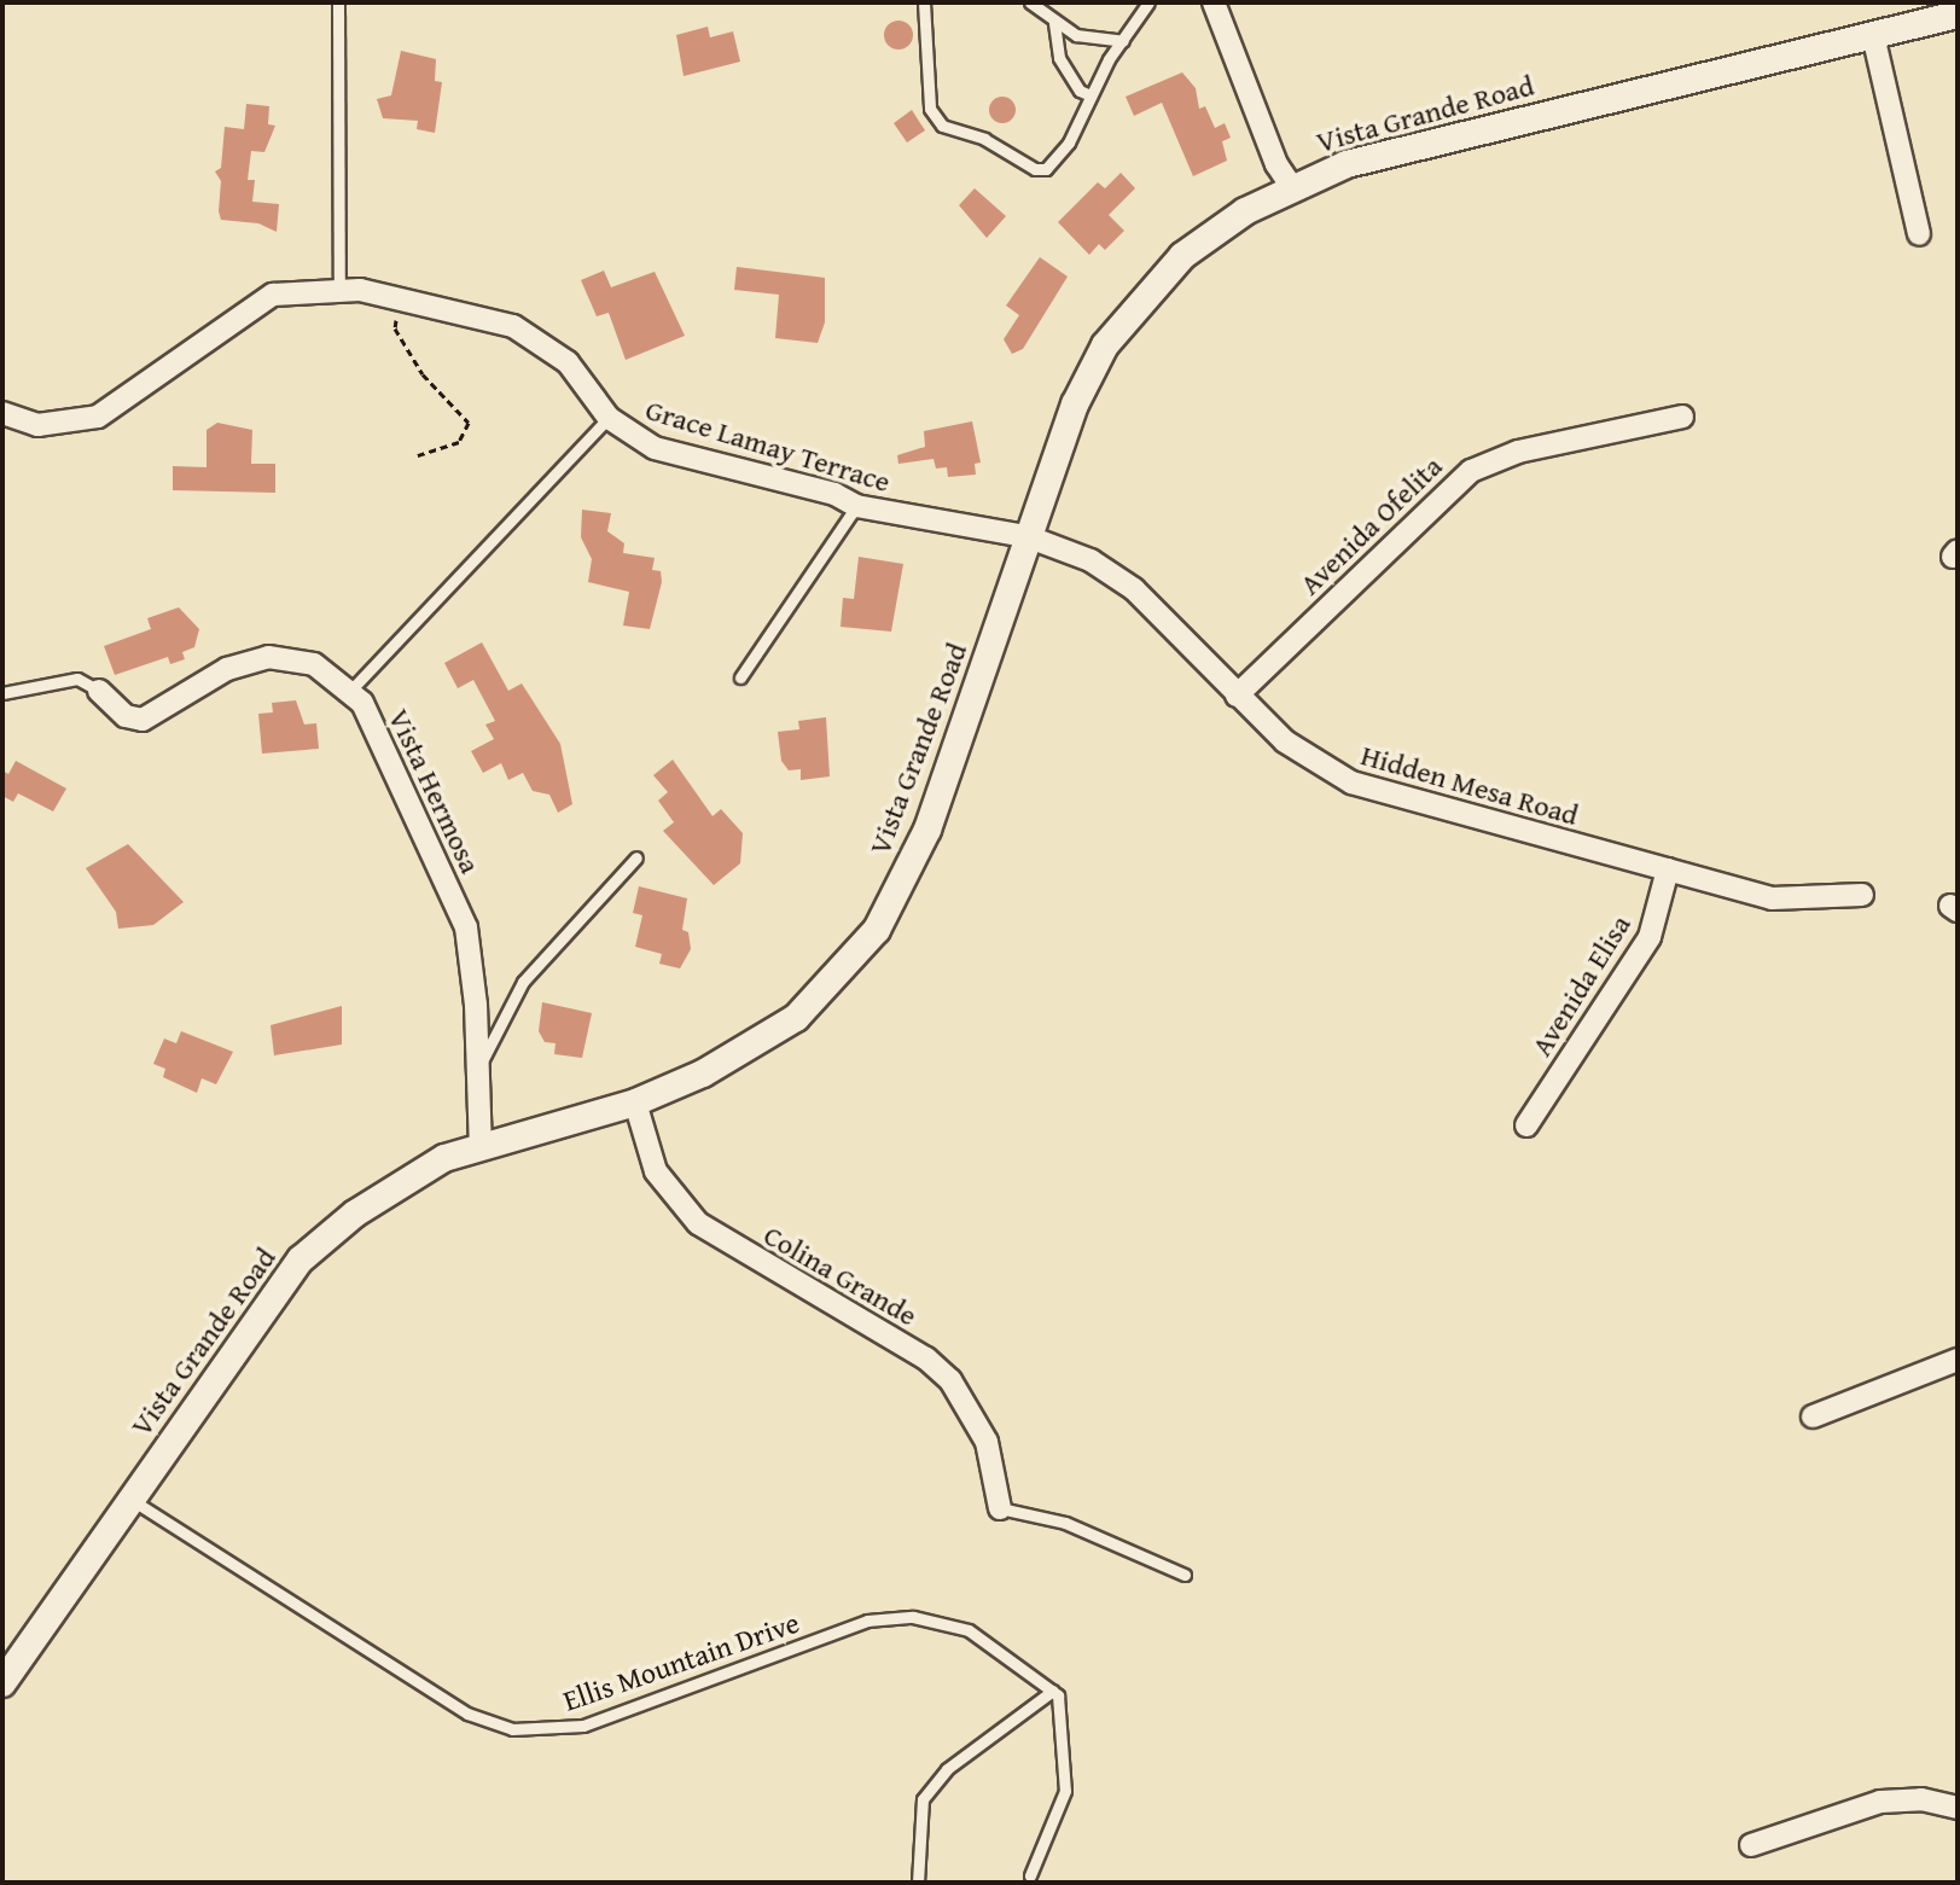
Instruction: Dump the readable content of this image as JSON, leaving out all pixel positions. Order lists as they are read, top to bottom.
{
  "streets": {
    "street": [
      "Vista Grande Road",
      "Grace Lamay Terrace",
      "Avenida Ofelita",
      "Hidden Mesa Road",
      "Vista Hermosa",
      "Avenida Elisa",
      "Colina Grande"
    ],
    "lane": ["Ellis Mountain Drive"]
  },
  "crossings": [
    ["Vista Grande Road", "Grace Lamay Terrace"],
    ["Vista Grande Road", "Hidden Mesa Road"],
    ["Vista Grande Road", "Vista Hermosa"],
    ["Vista Grande Road", "Colina Grande"],
    ["Vista Grande Road", "Ellis Mountain Drive"],
    ["Grace Lamay Terrace", "Hidden Mesa Road"],
    ["Avenida Ofelita", "Hidden Mesa Road"],
    ["Hidden Mesa Road", "Avenida Elisa"]
  ]
}
